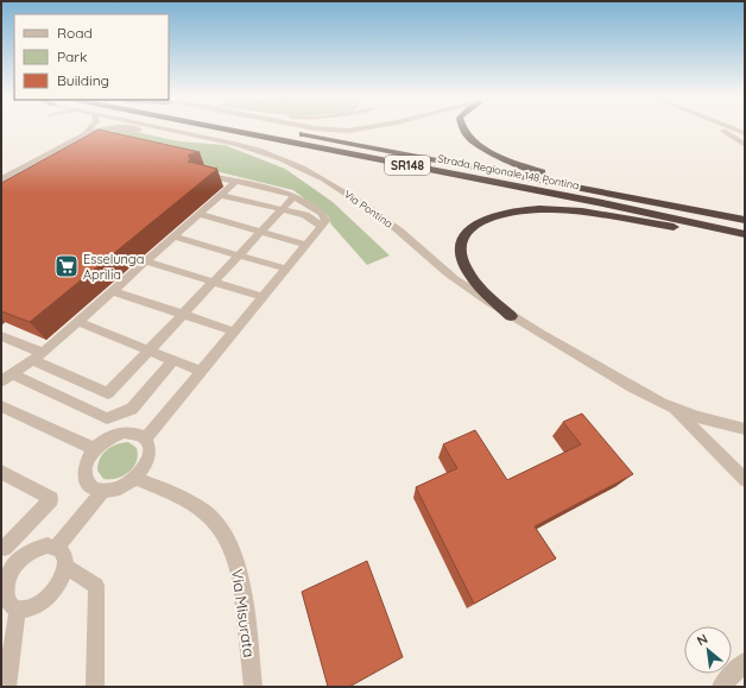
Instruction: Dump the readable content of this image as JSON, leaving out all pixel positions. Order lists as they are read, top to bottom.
{
  "streets": {
    "highway": ["SR148", "Strada Regionale 148 Pontina"],
    "street": ["Via Pontina", "Via Misurata"]
  },
  "places": {
    "supermarket": ["Esselunga Aprilia"]
  },
  "legend": ["Road", "Park", "Building"],
  "north": "top left"
}
